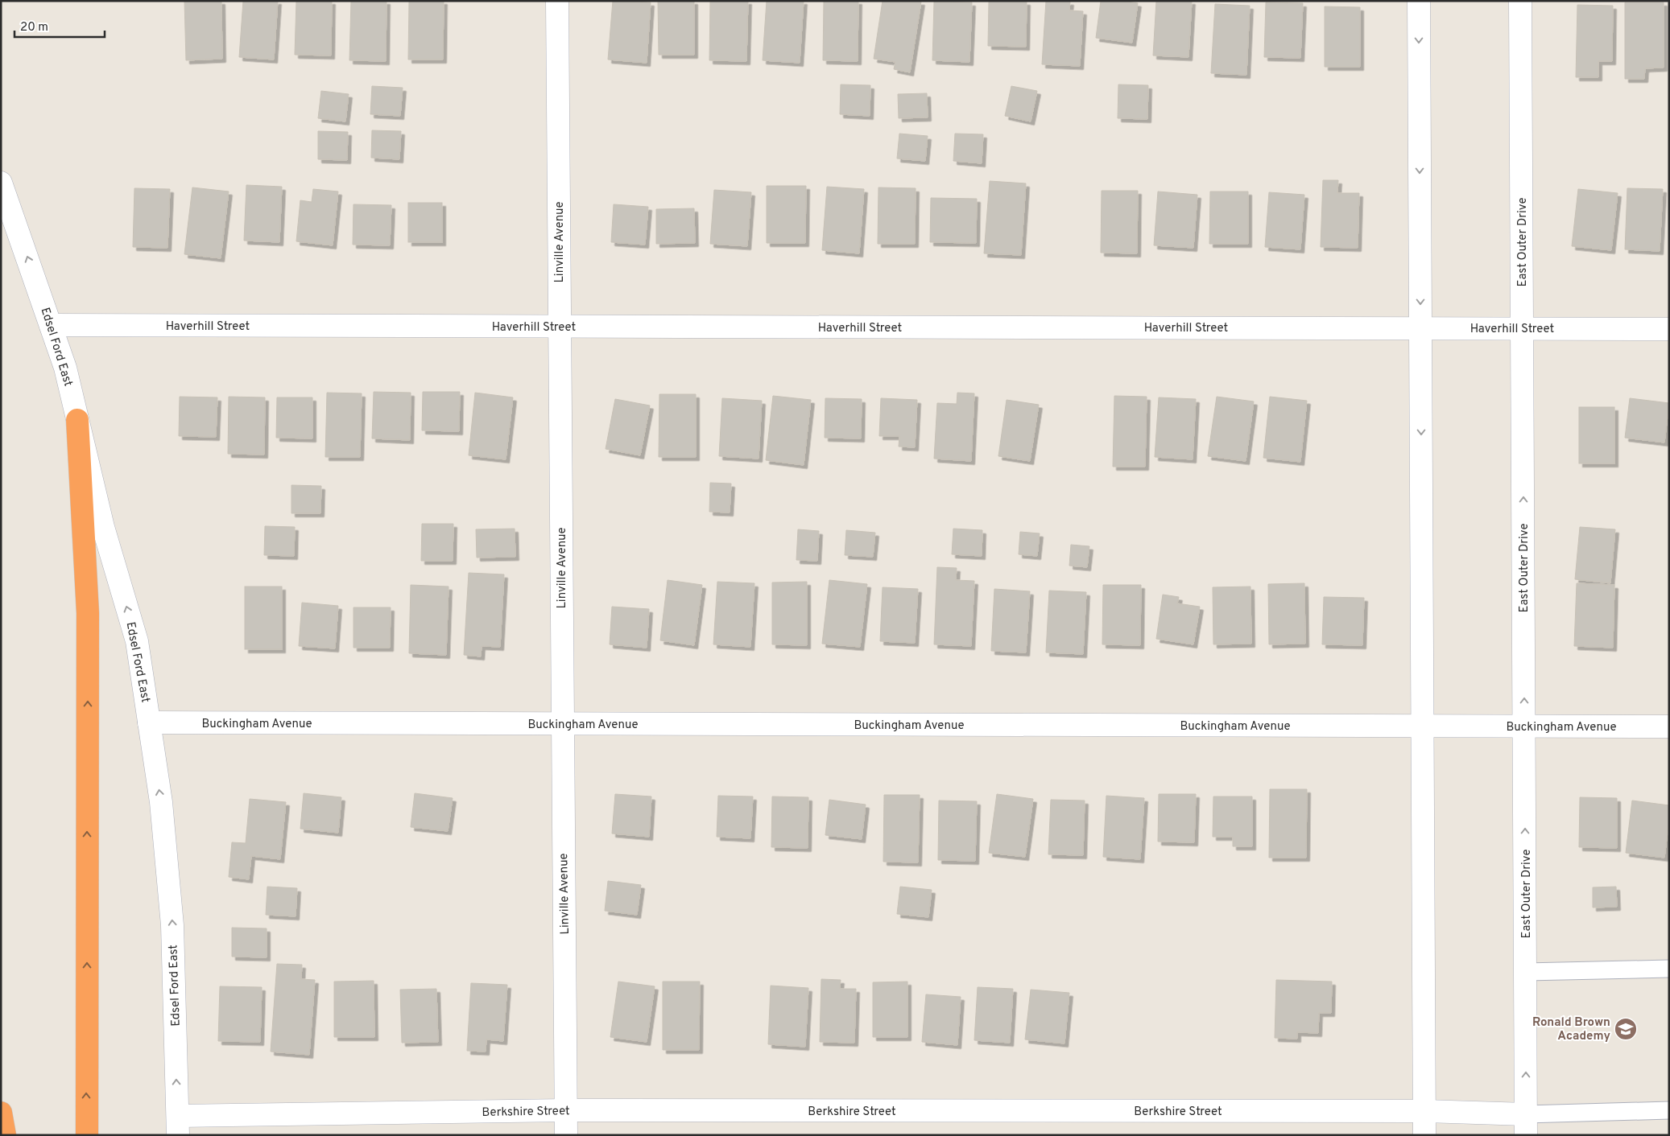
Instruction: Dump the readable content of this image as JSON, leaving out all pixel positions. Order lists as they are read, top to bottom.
{
  "streets": {
    "street": [
      "Linville Avenue",
      "East Outer Drive",
      "Haverhill Street",
      "Edsel Ford East",
      "Buckingham Avenue",
      "Berkshire Street"
    ]
  },
  "crossings": [
    ["Linville Avenue", "Haverhill Street"],
    ["Linville Avenue", "Buckingham Avenue"],
    ["Linville Avenue", "Berkshire Street"],
    ["East Outer Drive", "Haverhill Street"],
    ["East Outer Drive", "Buckingham Avenue"],
    ["East Outer Drive", "Berkshire Street"],
    ["Haverhill Street", "Edsel Ford East"],
    ["Edsel Ford East", "Buckingham Avenue"],
    ["Edsel Ford East", "Berkshire Street"]
  ],
  "one_way": ["Edsel Ford East"],
  "places": {
    "school or university": ["Ronald Brown Academy"]
  },
  "scale_bar": "20 m"
}
